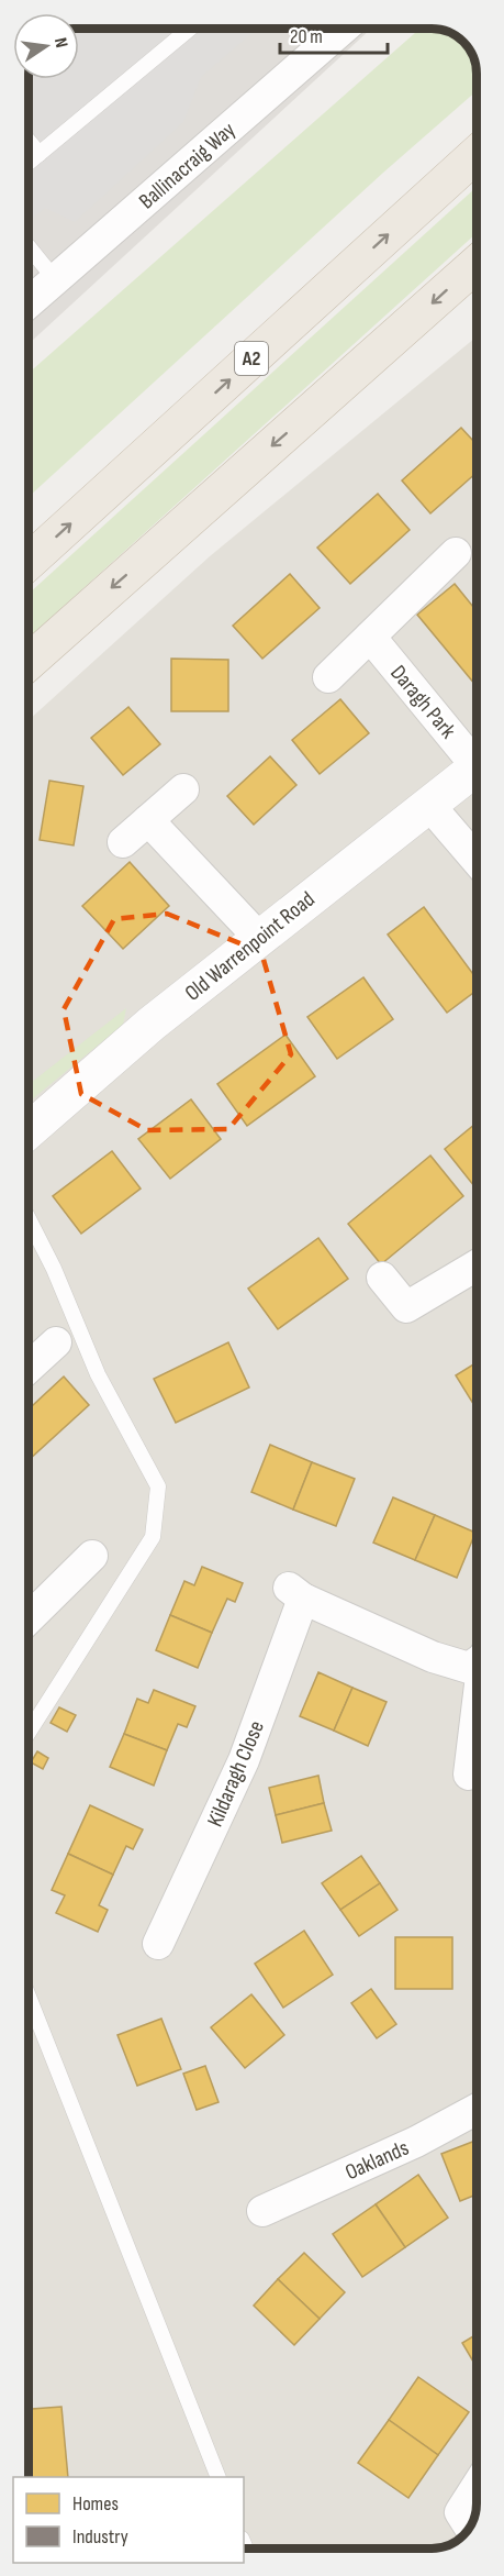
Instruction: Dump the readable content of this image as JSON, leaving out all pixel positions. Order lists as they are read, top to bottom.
{
  "streets": {
    "highway": ["A2"],
    "street": [
      "Ballinacraig Way",
      "Daragh Park",
      "Old Warrenpoint Road",
      "Kildaragh Close",
      "Oaklands"
    ]
  },
  "legend": ["Homes", "Industry"],
  "scale_bar": "20 m",
  "north": "right"
}
